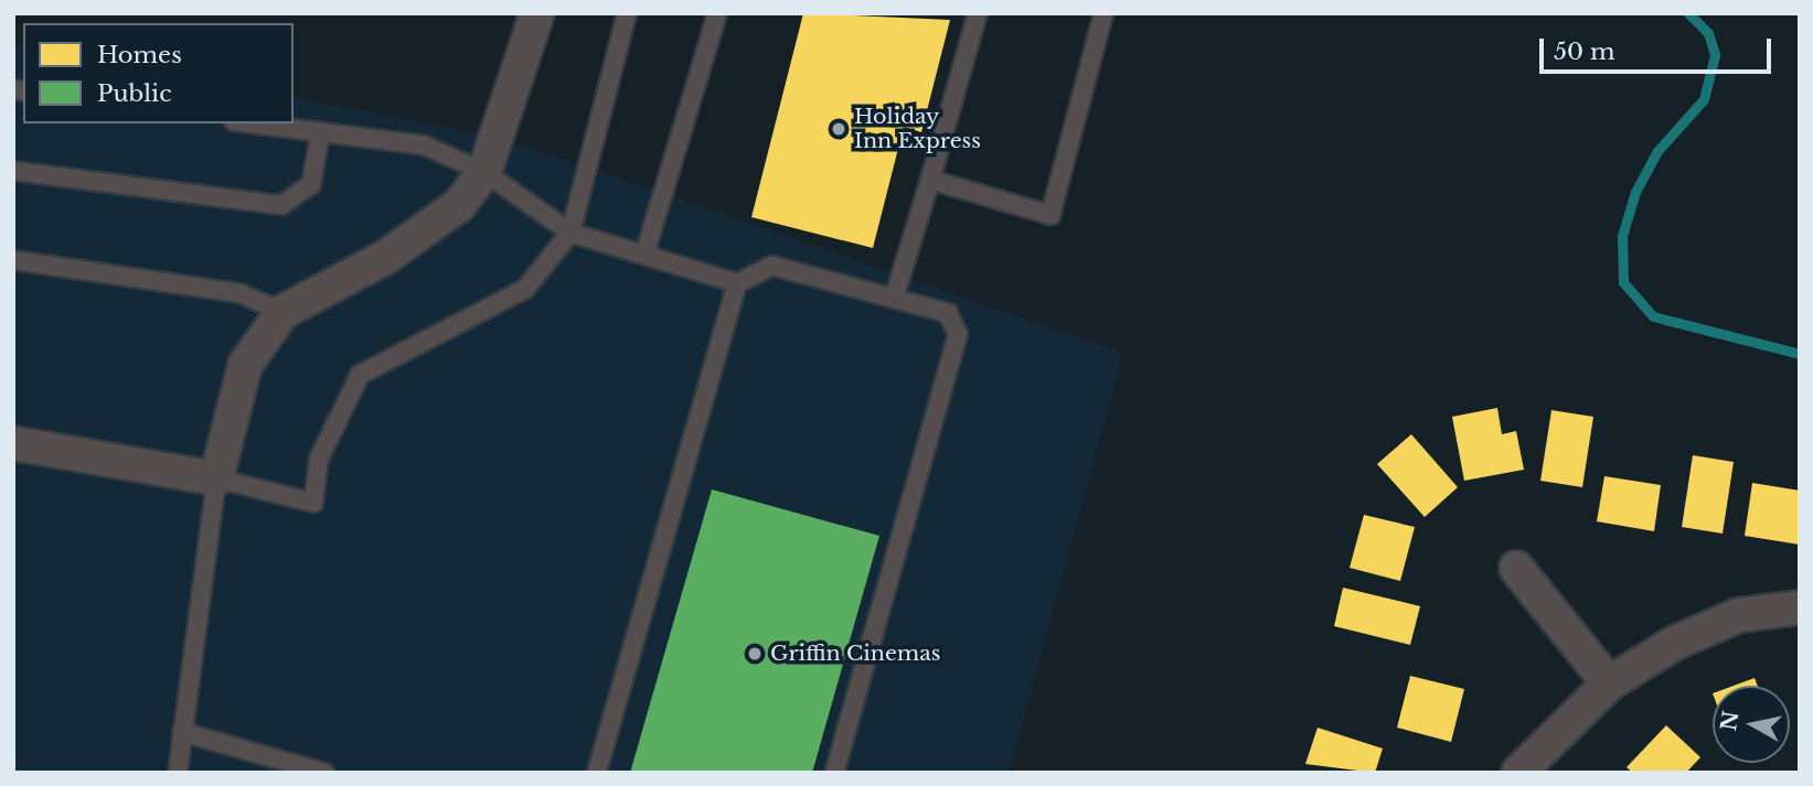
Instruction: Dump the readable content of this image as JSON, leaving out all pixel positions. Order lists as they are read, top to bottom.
{
  "places": ["Holiday Inn Express", "Griffin Cinemas"],
  "legend": ["Homes", "Public"],
  "scale_bar": "50 m",
  "north": "left"
}
